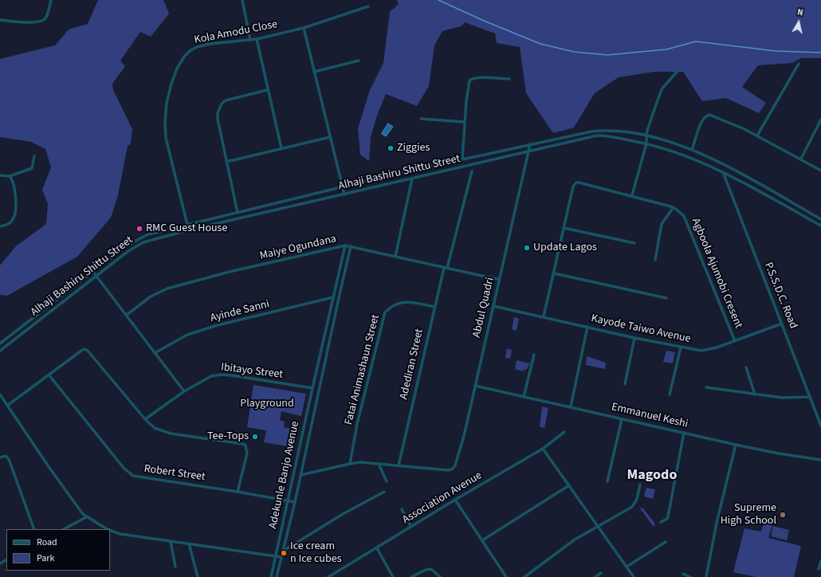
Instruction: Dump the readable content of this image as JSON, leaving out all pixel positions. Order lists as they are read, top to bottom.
{
  "streets": {
    "street": [
      "Kola Amodu Close",
      "Alhaji Bashiru Shittu Street",
      "Maiye Ogundana",
      "Agboola Ajumobi Cresent",
      "P.S.S.D.C. Road",
      "Abdul Quadri",
      "Ayinde Sanni",
      "Kayode Taiwo Avenue",
      "Adediran Street",
      "Fatai Animashaun Street",
      "Ibitayo Street",
      "Emmanuel Keshi",
      "Robert Street",
      "Adekunle Banjo Avenue",
      "Association Avenue"
    ]
  },
  "crossings": [
    ["Kola Amodu Close", "Alhaji Bashiru Shittu Street"],
    ["Alhaji Bashiru Shittu Street", "P.S.S.D.C. Road"],
    ["Alhaji Bashiru Shittu Street", "Abdul Quadri"],
    ["Maiye Ogundana", "Abdul Quadri"],
    ["Maiye Ogundana", "Adediran Street"],
    ["Maiye Ogundana", "Adekunle Banjo Avenue"],
    ["Agboola Ajumobi Cresent", "Kayode Taiwo Avenue"],
    ["P.S.S.D.C. Road", "Kayode Taiwo Avenue"],
    ["Abdul Quadri", "Kayode Taiwo Avenue"],
    ["Abdul Quadri", "Adediran Street"],
    ["Abdul Quadri", "Emmanuel Keshi"],
    ["Ayinde Sanni", "Adekunle Banjo Avenue"],
    ["Adediran Street", "Fatai Animashaun Street"],
    ["Ibitayo Street", "Adekunle Banjo Avenue"],
    ["Robert Street", "Adekunle Banjo Avenue"]
  ],
  "districts": ["Magodo"],
  "parks": ["Playground"],
  "places": [
    "Ziggies",
    "RMC Guest House",
    "Update Lagos",
    "Tee-Tops",
    "Supreme High School",
    "Ice cream n Ice cubes"
  ],
  "legend": ["Road", "Park"],
  "north": "top"
}
